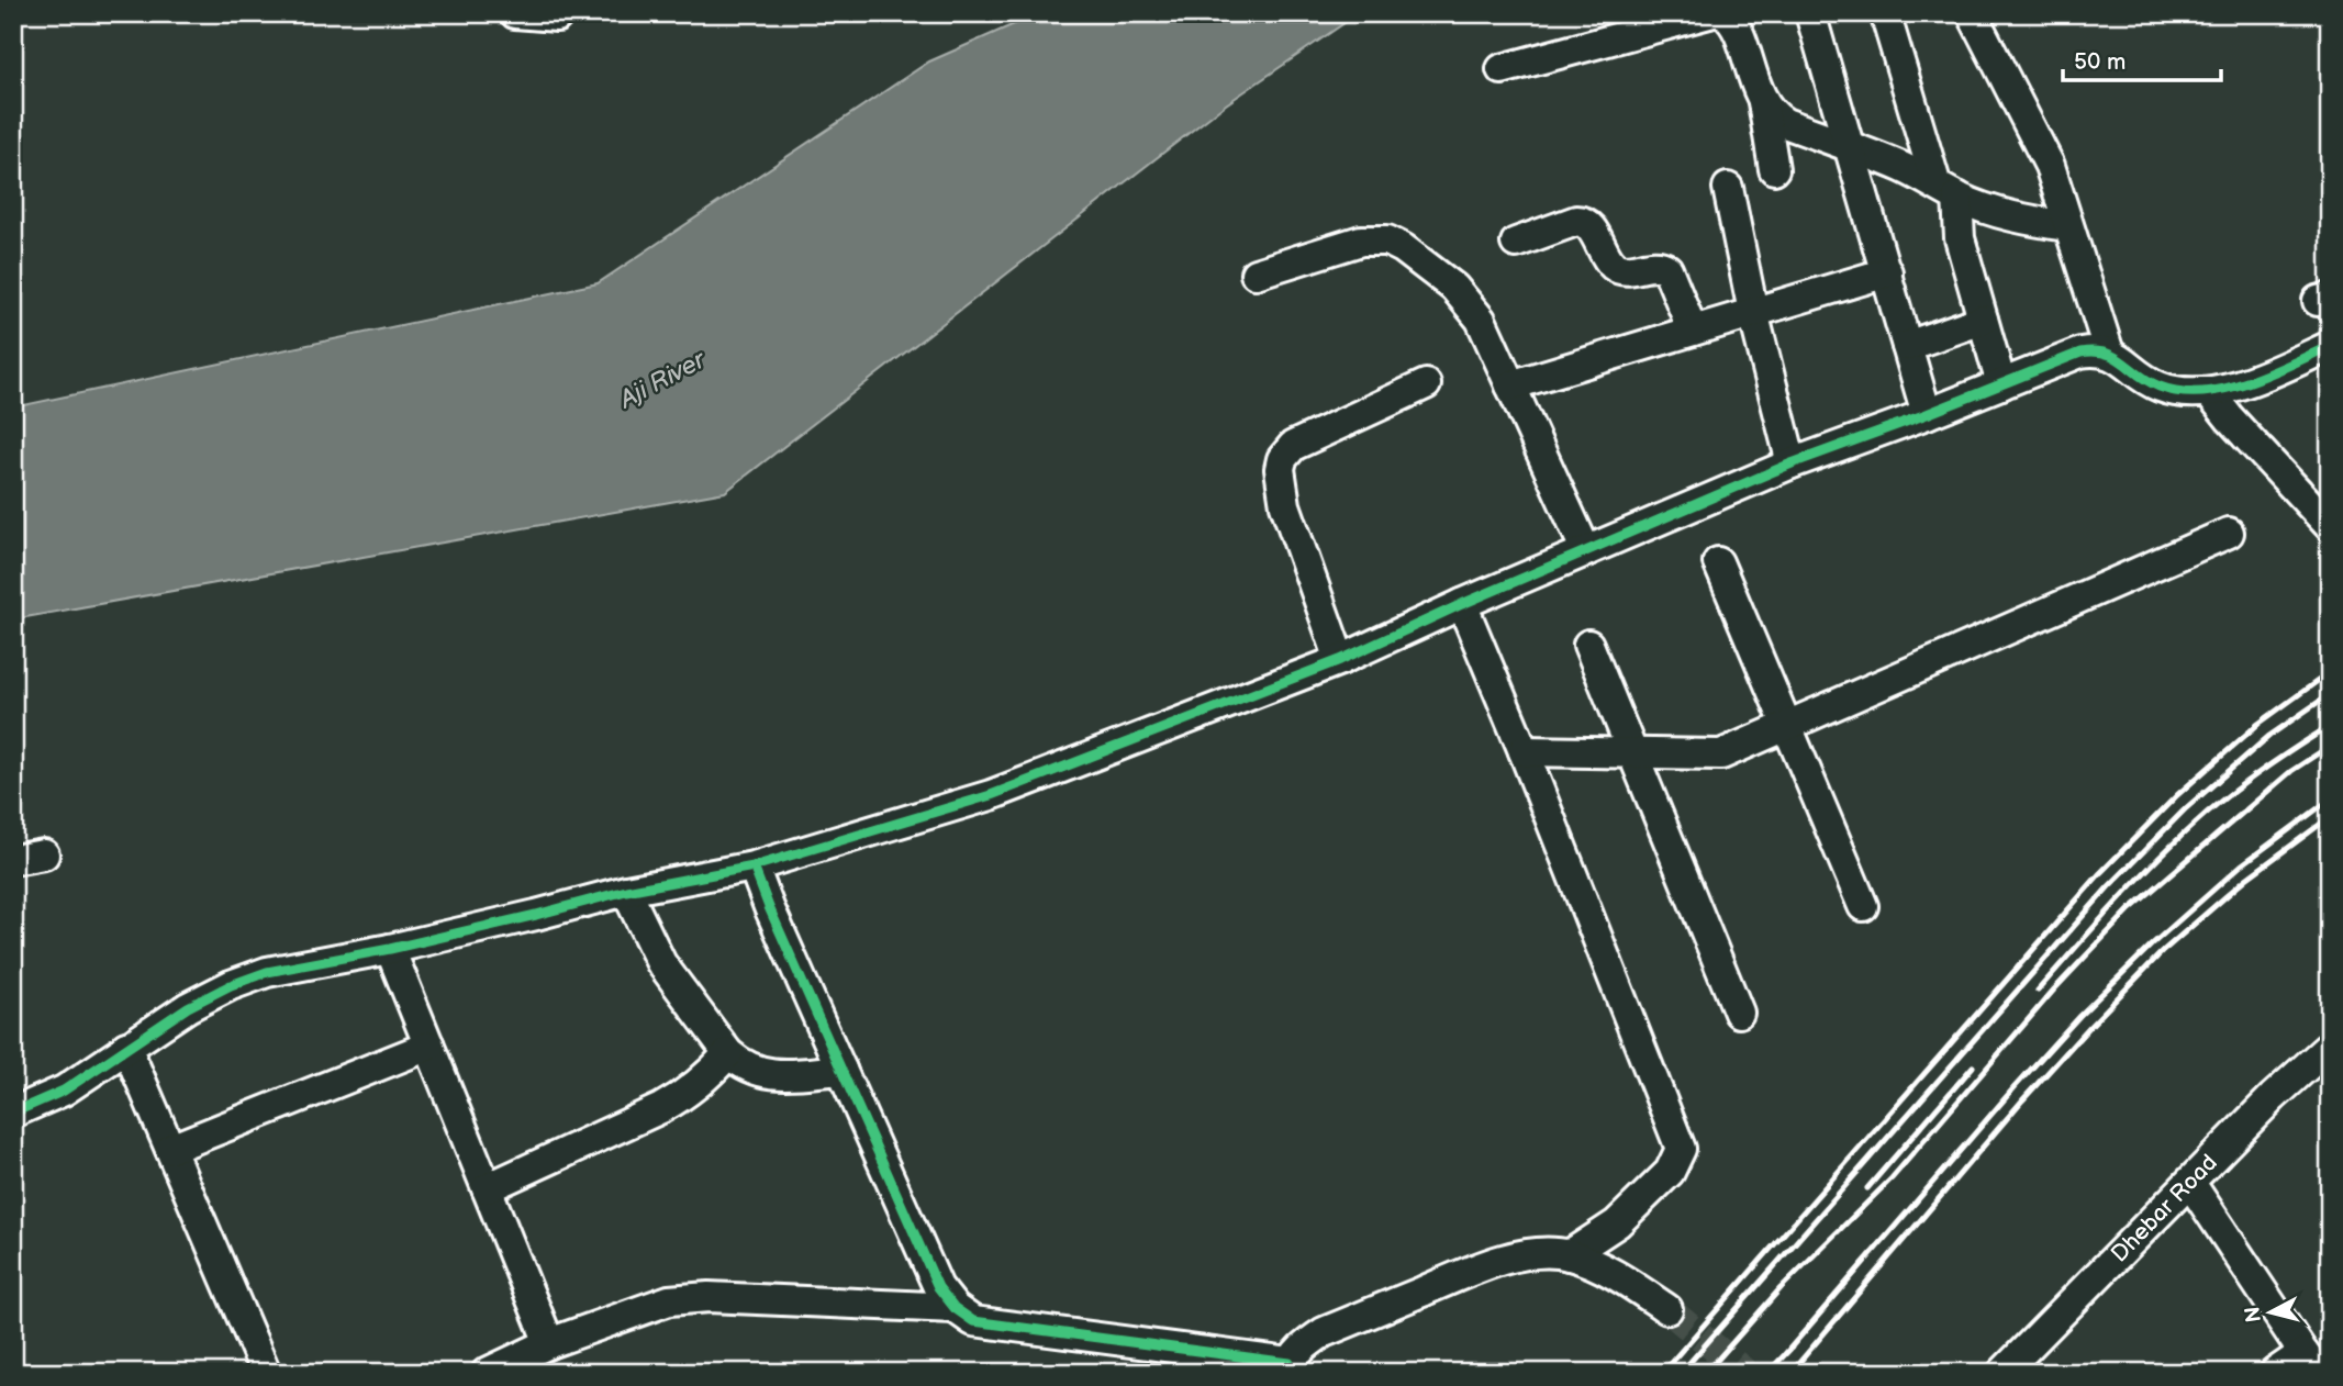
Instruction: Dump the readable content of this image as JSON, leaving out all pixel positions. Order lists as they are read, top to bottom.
{
  "streets": {
    "street": ["Dhebar Road"]
  },
  "water": ["Aji River"],
  "scale_bar": "50 m",
  "north": "left"
}
